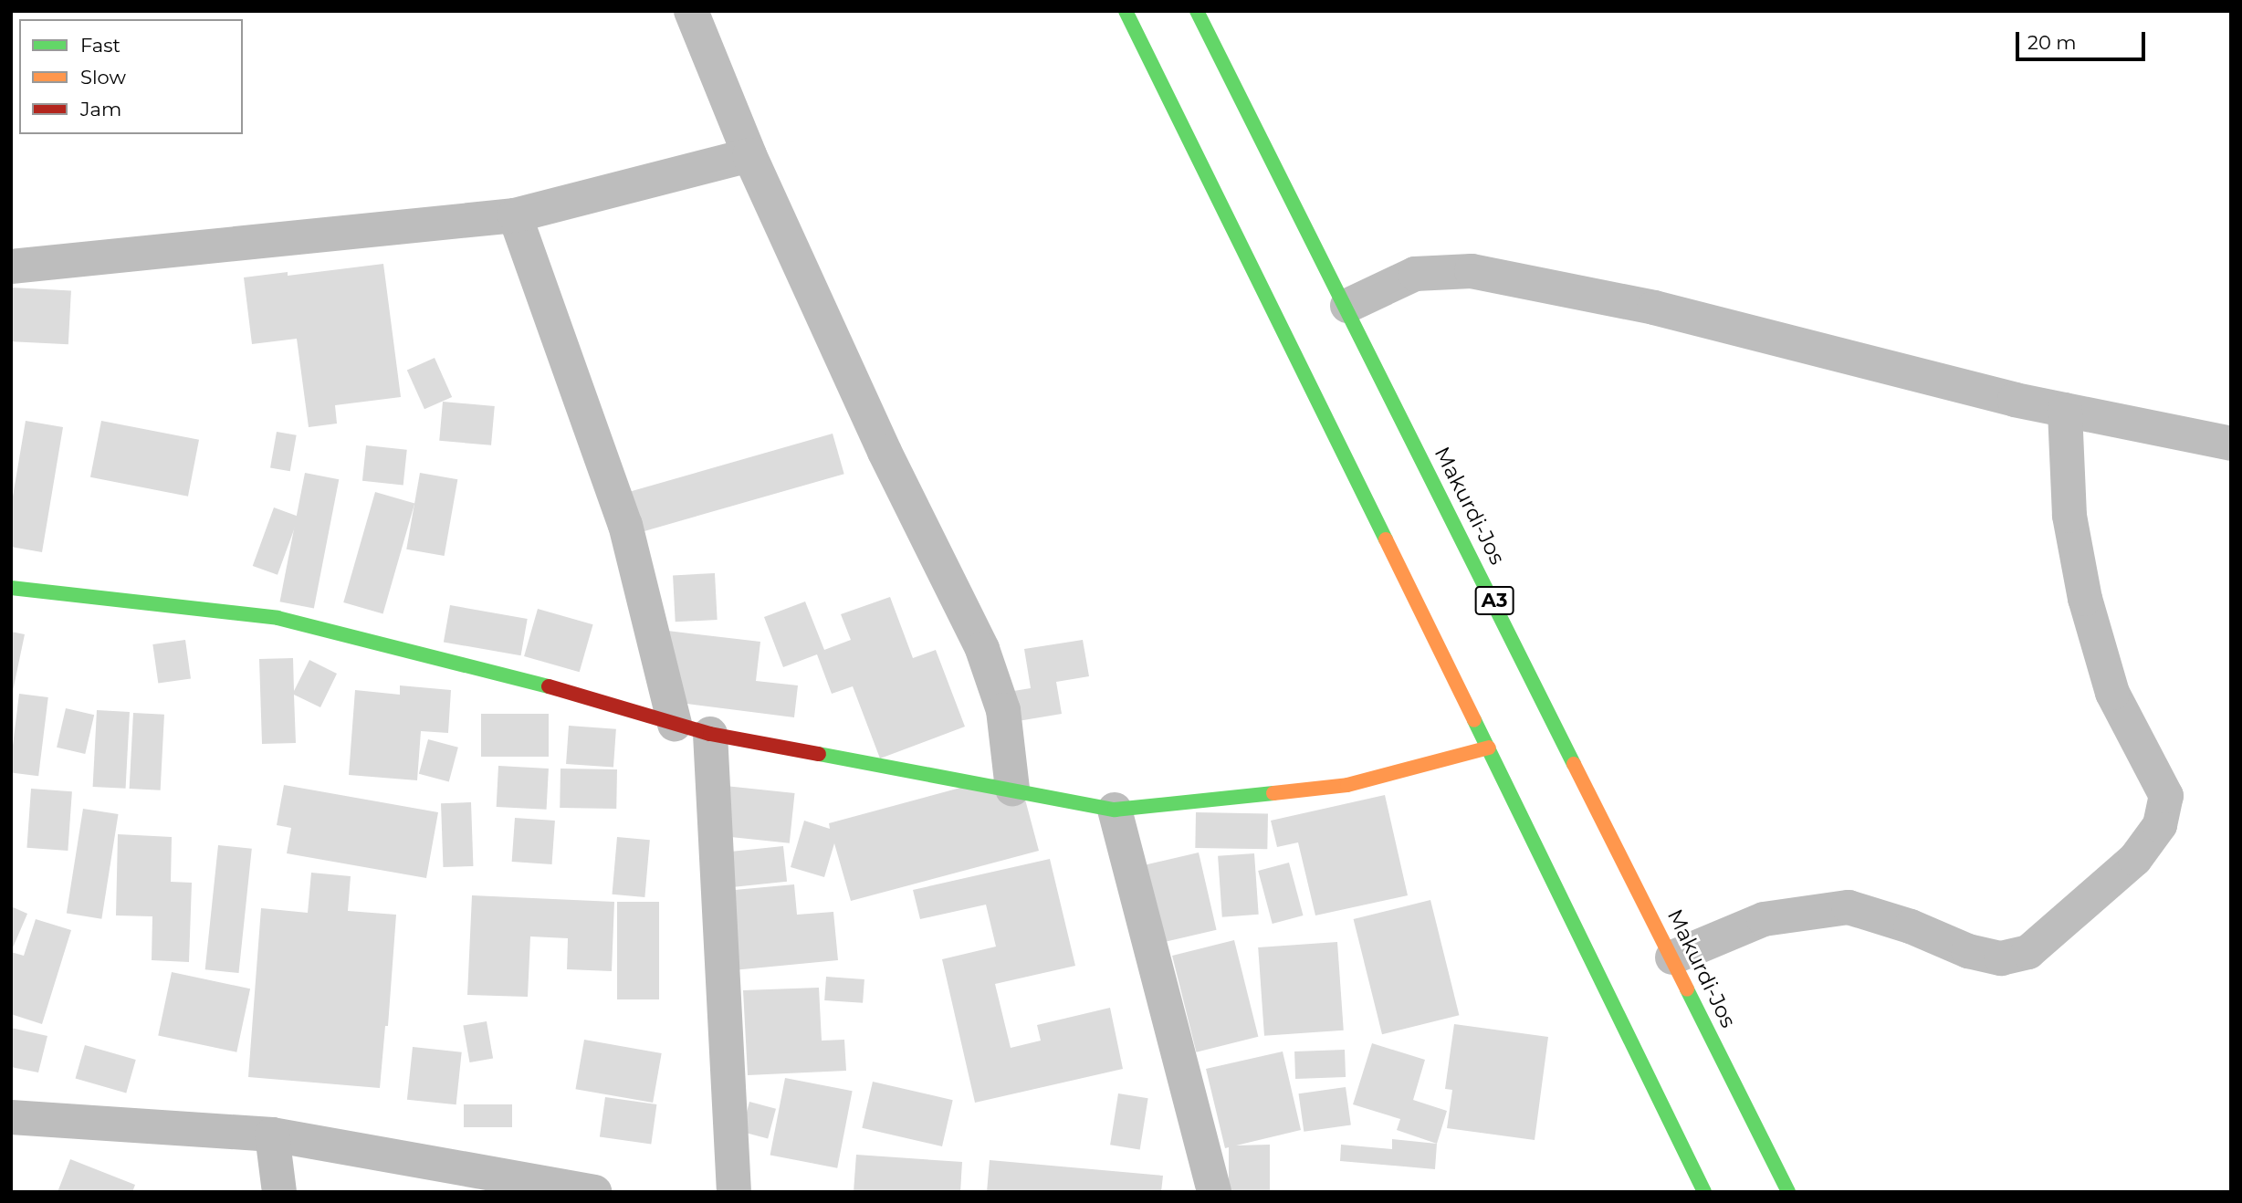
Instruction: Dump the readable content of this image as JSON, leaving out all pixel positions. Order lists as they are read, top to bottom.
{
  "streets": {
    "main road": ["Makurdi-Jos", "A3"]
  },
  "legend": ["Fast", "Slow", "Jam"],
  "scale_bar": "20 m"
}
